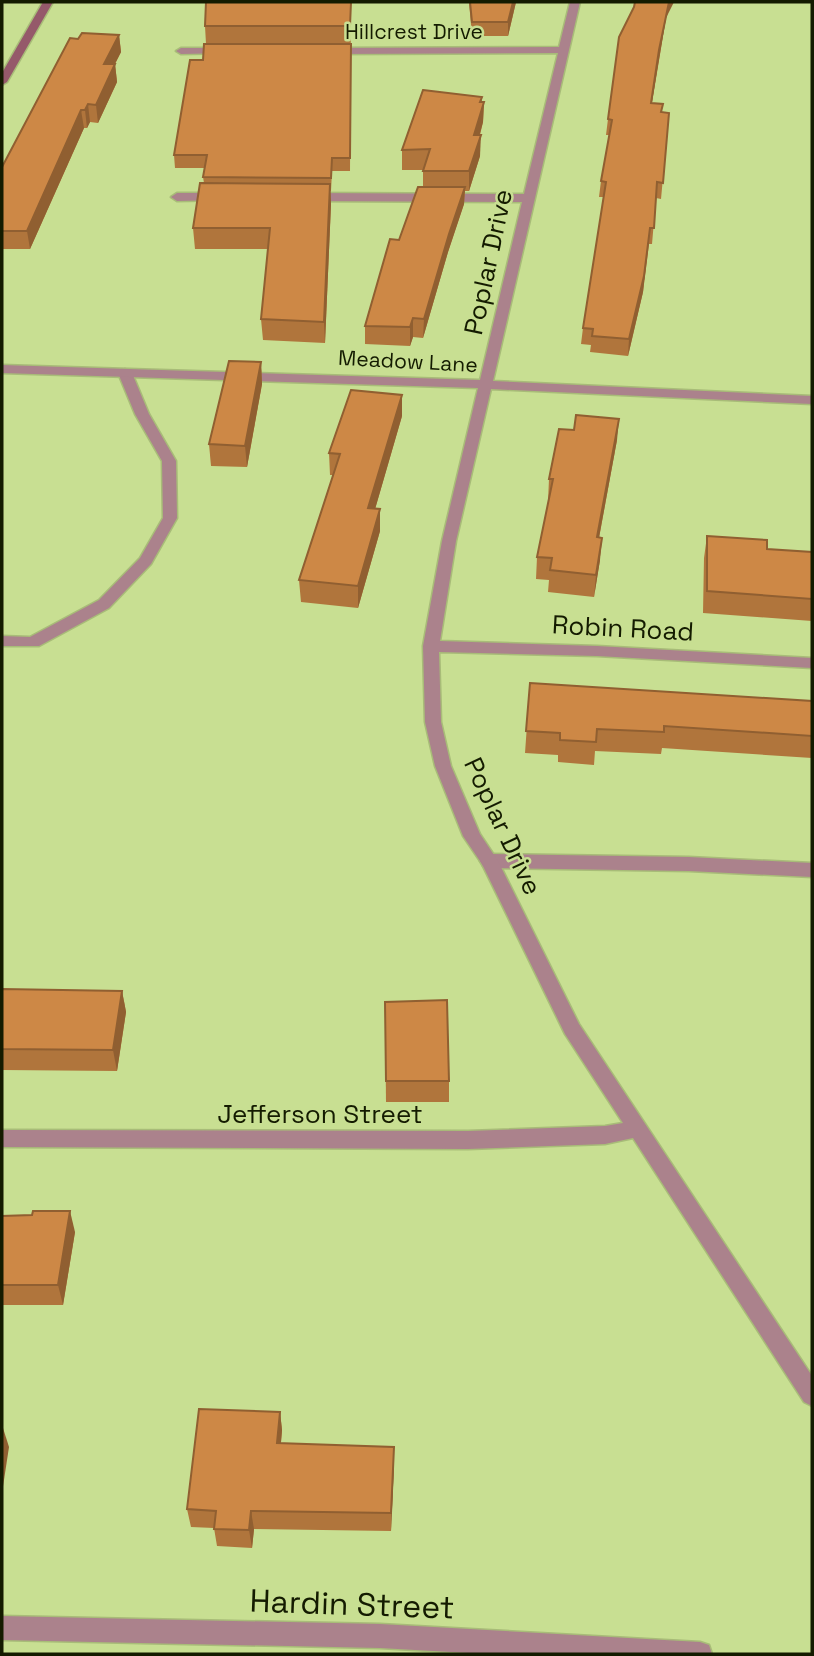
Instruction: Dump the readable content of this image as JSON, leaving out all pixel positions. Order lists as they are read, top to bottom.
{
  "streets": {
    "street": [
      "Hillcrest Drive",
      "Poplar Drive",
      "Meadow Lane",
      "Robin Road",
      "Jefferson Street",
      "Hardin Street"
    ]
  },
  "crossings": [
    ["Hillcrest Drive", "Poplar Drive"],
    ["Poplar Drive", "Meadow Lane"],
    ["Poplar Drive", "Robin Road"],
    ["Poplar Drive", "Jefferson Street"]
  ]
}
